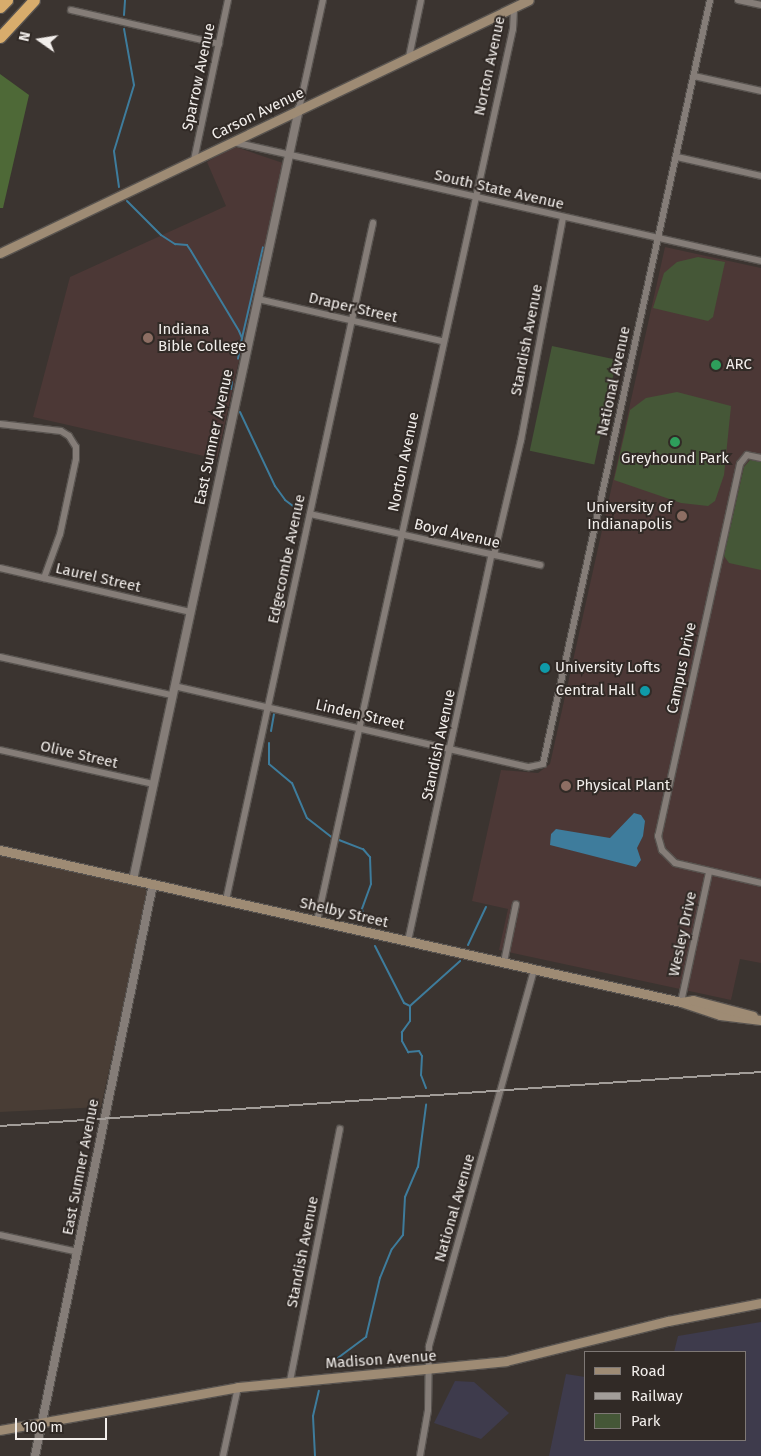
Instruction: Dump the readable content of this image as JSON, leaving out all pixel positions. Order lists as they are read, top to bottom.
{
  "streets": {
    "main road": ["Carson Avenue", "Shelby Street", "Madison Avenue"],
    "street": [
      "Norton Avenue",
      "Sparrow Avenue",
      "South State Avenue",
      "Draper Street",
      "Standish Avenue",
      "National Avenue",
      "East Sumner Avenue",
      "Boyd Avenue",
      "Edgecombe Avenue",
      "Laurel Street",
      "Campus Drive",
      "Linden Street",
      "Olive Street",
      "Wesley Drive"
    ]
  },
  "crossings": [
    ["Norton Avenue", "Carson Avenue"],
    ["Norton Avenue", "South State Avenue"],
    ["Norton Avenue", "Draper Street"],
    ["Norton Avenue", "Boyd Avenue"],
    ["Norton Avenue", "Linden Street"],
    ["Norton Avenue", "Shelby Street"],
    ["Sparrow Avenue", "Carson Avenue"],
    ["Carson Avenue", "South State Avenue"],
    ["Carson Avenue", "East Sumner Avenue"],
    ["South State Avenue", "Standish Avenue"],
    ["South State Avenue", "National Avenue"],
    ["South State Avenue", "East Sumner Avenue"],
    ["Draper Street", "East Sumner Avenue"],
    ["Draper Street", "Edgecombe Avenue"],
    ["Standish Avenue", "Boyd Avenue"],
    ["Standish Avenue", "Linden Street"],
    ["Standish Avenue", "Shelby Street"],
    ["Standish Avenue", "Madison Avenue"],
    ["National Avenue", "Linden Street"],
    ["National Avenue", "Shelby Street"],
    ["National Avenue", "Madison Avenue"],
    ["East Sumner Avenue", "Laurel Street"],
    ["East Sumner Avenue", "Linden Street"],
    ["East Sumner Avenue", "Olive Street"],
    ["East Sumner Avenue", "Shelby Street"],
    ["East Sumner Avenue", "Madison Avenue"],
    ["Boyd Avenue", "Edgecombe Avenue"],
    ["Edgecombe Avenue", "Linden Street"],
    ["Edgecombe Avenue", "Shelby Street"],
    ["Campus Drive", "Wesley Drive"],
    ["Shelby Street", "Wesley Drive"]
  ],
  "places": [
    "Indiana Bible College",
    "ARC",
    "Greyhound Park",
    "University of Indianapolis",
    "University Lofts",
    "Central Hall",
    "Physical Plant"
  ],
  "legend": ["Road", "Railway", "Park"],
  "scale_bar": "100 m",
  "north": "left"
}
